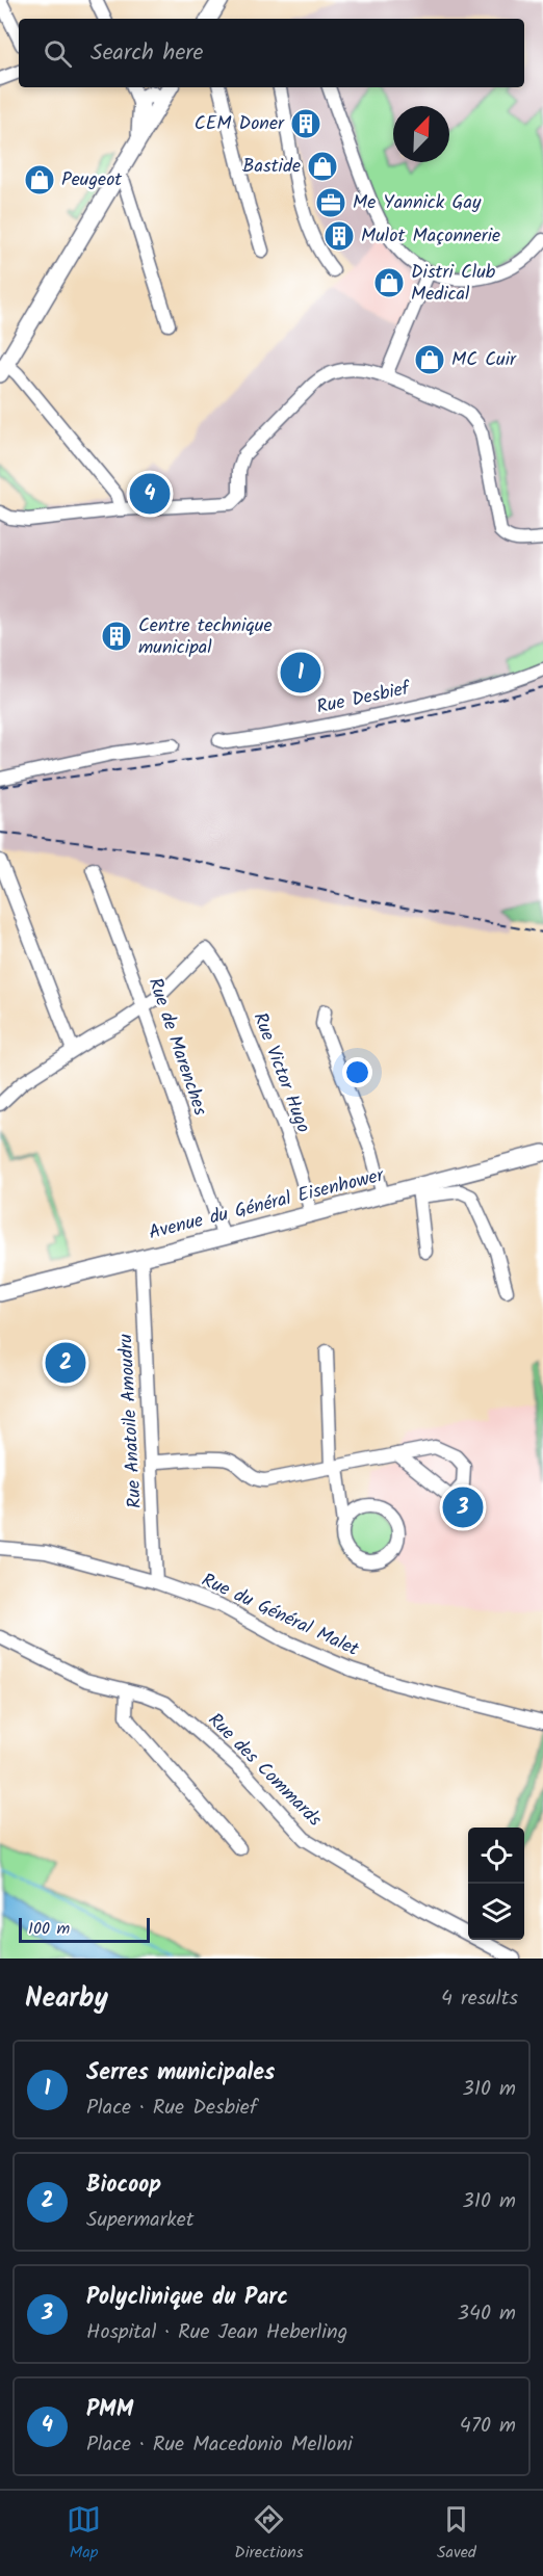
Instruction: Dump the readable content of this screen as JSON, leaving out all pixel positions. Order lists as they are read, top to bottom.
{
  "streets": {
    "main road": ["Avenue du Général Eisenhower"],
    "street": [
      "Rue Desbief",
      "Rue de Marenches",
      "Rue Victor Hugo",
      "Rue Anatoile Amoudru",
      "Rue du Général Malet",
      "Rue des Commards"
    ]
  },
  "crossings": [
    ["Rue de Marenches", "Rue Victor Hugo"],
    ["Rue de Marenches", "Avenue du Général Eisenhower"],
    ["Rue Victor Hugo", "Avenue du Général Eisenhower"],
    ["Avenue du Général Eisenhower", "Rue Anatoile Amoudru"],
    ["Rue Anatoile Amoudru", "Rue du Général Malet"]
  ],
  "places": {
    "building": ["CEM Doner", "Mulot Maçonnerie", "Centre technique municipal"],
    "shop": [
      "Bastide",
      "Peugeot",
      "Distri Club Medical",
      "MC Cuir"
    ],
    "office": ["Me Yannick Gay"]
  },
  "scale_bar": "100 m",
  "north": "top right",
  "page": {
    "search": "Search here",
    "pins": [
      "4",
      "1",
      "2",
      "3"
    ],
    "scale": "100 m",
    "heading": ["Nearby", "4 results"],
    "list": [
      {
        "mark": "1",
        "name": "Serres municipales",
        "note": "Place · Rue Desbief",
        "value": "310 m"
      },
      {
        "mark": "2",
        "name": "Biocoop",
        "note": "Supermarket",
        "value": "310 m"
      },
      {
        "mark": "3",
        "name": "Polyclinique du Parc",
        "note": "Hospital · Rue Jean Heberling",
        "value": "340 m"
      },
      {
        "mark": "4",
        "name": "PMM",
        "note": "Place · Rue Macedonio Melloni",
        "value": "470 m"
      }
    ],
    "nav": ["Map", "Directions", "Saved"]
  }
}
